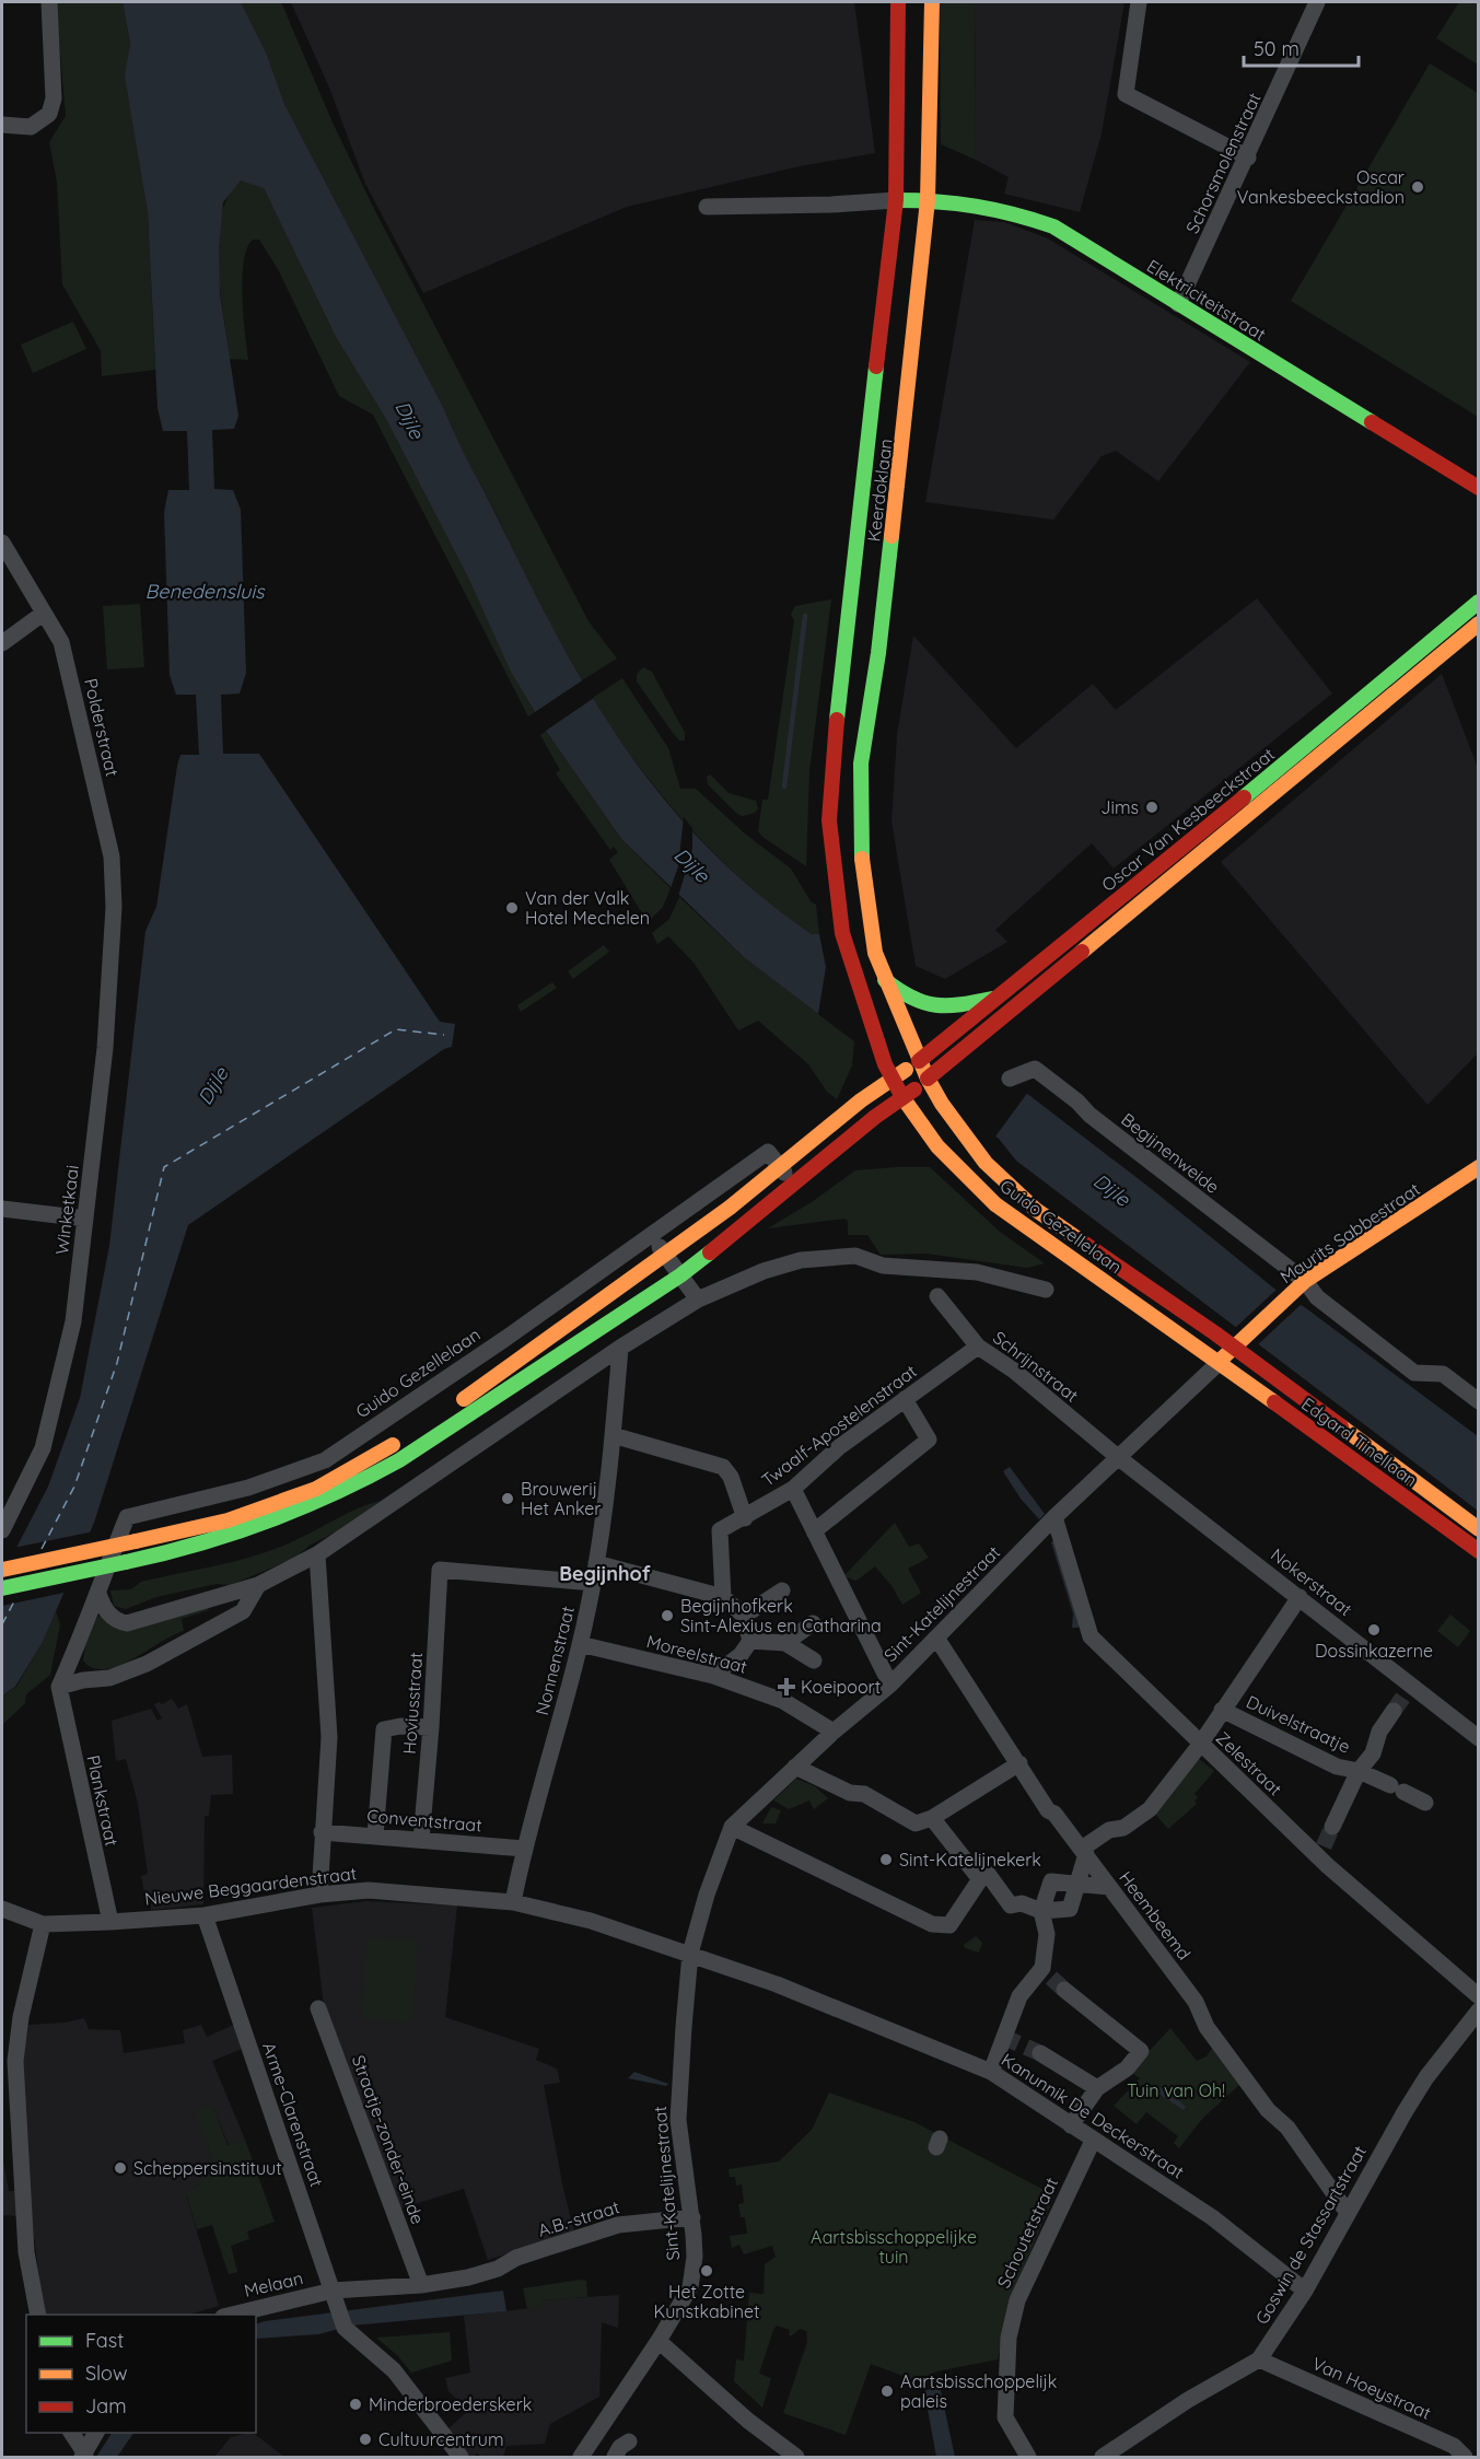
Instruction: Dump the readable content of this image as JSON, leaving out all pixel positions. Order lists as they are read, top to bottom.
{
  "streets": {
    "main road": [
      "Elektriciteitstraat",
      "Keerdoklaan",
      "Oscar Van Kesbeeckstraat",
      "Guido Gezellelaan",
      "Maurits Sabbestraat",
      "Edgard Tinellaan"
    ],
    "street": [
      "Schorsmolenstraat",
      "Polderstraat",
      "Begijnenweide",
      "Winketkaai",
      "Schrijnstraat",
      "Twaalf-Apostelenstraat",
      "Nokerstraat",
      "Sint-Katelijnestraat",
      "Moreelstraat",
      "Nonnenstraat",
      "Hoviusstraat",
      "Duivelstraatje",
      "Zelestraat",
      "Plankstraat",
      "Conventstraat",
      "Nieuwe Beggaardenstraat",
      "Heembeemd",
      "Arme-Clarenstraat",
      "Kanunnik De Deckerstraat",
      "Straatje-zonder-einde",
      "A.B.-straat",
      "Schoutetstraat",
      "Goswin de Stassartstraat",
      "Melaan",
      "Van Hoeystraat"
    ]
  },
  "crossings": [
    ["Schorsmolenstraat", "Elektriciteitstraat"],
    ["Elektriciteitstraat", "Keerdoklaan"],
    ["Keerdoklaan", "Oscar Van Kesbeeckstraat"],
    ["Keerdoklaan", "Guido Gezellelaan"],
    ["Polderstraat", "Winketkaai"],
    ["Oscar Van Kesbeeckstraat", "Guido Gezellelaan"],
    ["Begijnenweide", "Maurits Sabbestraat"],
    ["Guido Gezellelaan", "Maurits Sabbestraat"],
    ["Guido Gezellelaan", "Edgard Tinellaan"],
    ["Guido Gezellelaan", "Sint-Katelijnestraat"],
    ["Guido Gezellelaan", "Plankstraat"],
    ["Maurits Sabbestraat", "Edgard Tinellaan"],
    ["Maurits Sabbestraat", "Sint-Katelijnestraat"],
    ["Schrijnstraat", "Twaalf-Apostelenstraat"],
    ["Schrijnstraat", "Nokerstraat"],
    ["Schrijnstraat", "Sint-Katelijnestraat"],
    ["Edgard Tinellaan", "Sint-Katelijnestraat"],
    ["Nokerstraat", "Sint-Katelijnestraat"],
    ["Sint-Katelijnestraat", "Moreelstraat"],
    ["Sint-Katelijnestraat", "Zelestraat"],
    ["Sint-Katelijnestraat", "Nieuwe Beggaardenstraat"],
    ["Sint-Katelijnestraat", "Heembeemd"],
    ["Sint-Katelijnestraat", "Kanunnik De Deckerstraat"],
    ["Sint-Katelijnestraat", "A.B.-straat"],
    ["Moreelstraat", "Nonnenstraat"],
    ["Nonnenstraat", "Hoviusstraat"],
    ["Nonnenstraat", "Conventstraat"],
    ["Nonnenstraat", "Nieuwe Beggaardenstraat"],
    ["Hoviusstraat", "Conventstraat"],
    ["Plankstraat", "Nieuwe Beggaardenstraat"],
    ["Nieuwe Beggaardenstraat", "Arme-Clarenstraat"],
    ["Nieuwe Beggaardenstraat", "Kanunnik De Deckerstraat"],
    ["Heembeemd", "Goswin de Stassartstraat"],
    ["Arme-Clarenstraat", "Melaan"],
    ["Kanunnik De Deckerstraat", "Schoutetstraat"],
    ["Kanunnik De Deckerstraat", "Goswin de Stassartstraat"],
    ["Straatje-zonder-einde", "A.B.-straat"],
    ["Straatje-zonder-einde", "Melaan"],
    ["A.B.-straat", "Melaan"],
    ["Goswin de Stassartstraat", "Van Hoeystraat"]
  ],
  "districts": ["Begijnhof"],
  "water": ["Dijle", "Benedensluis"],
  "parks": ["Tuin van Oh!", "Aartsbisschoppelijke tuin"],
  "places": {
    "other": [
      "Oscar Vankesbeeckstadion",
      "Jims",
      "Van der Valk Hotel Mechelen",
      "Brouwerij Het Anker",
      "Begijnhofkerk Sint-Alexius en Catharina",
      "Dossinkazerne",
      "Sint-Katelijnekerk",
      "Scheppersinstituut",
      "Het Zotte Kunstkabinet",
      "Aartsbisschoppelijk paleis",
      "Minderbroederskerk",
      "Cultuurcentrum"
    ],
    "health": ["Koeipoort"]
  },
  "legend": ["Fast", "Slow", "Jam"],
  "scale_bar": "50 m"
}
